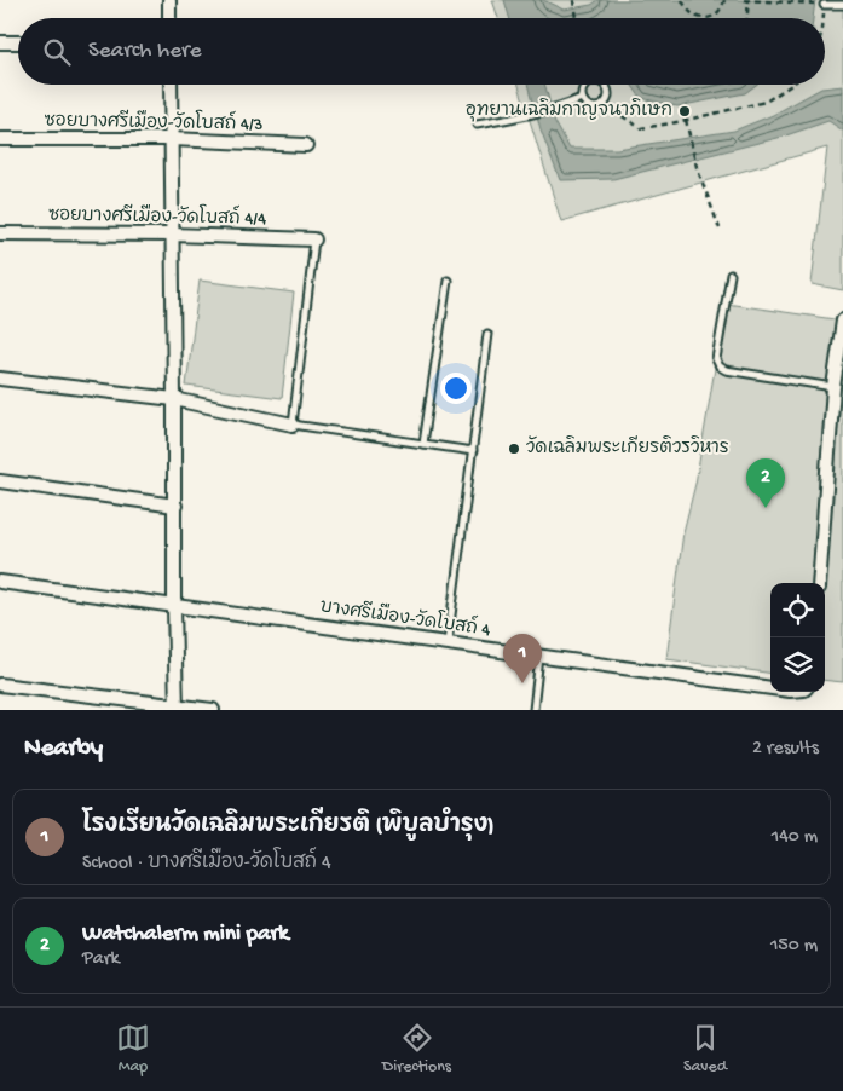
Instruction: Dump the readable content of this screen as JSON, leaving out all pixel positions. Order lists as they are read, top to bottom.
{
  "streets": {
    "street": ["ซอยบางศรีเมือง-วัดโบสถ์ 4/3", "ซอยบางศรีเมือง-วัดโบสถ์ 4/4", "บางศรีเมือง-วัดโบสถ์ 4"]
  },
  "places": ["อุทยานเฉลิมกาญจนาภิเษก", "วัดเฉลิมพระเกียรติวรวิหาร"],
  "page": {
    "search": "Search here",
    "pins": ["2", "1"],
    "heading": ["Nearby", "2 results"],
    "list": [
      {
        "mark": "1",
        "name": "โรงเรียนวัดเฉลิมพระเกียรติ (พิบูลบำรุง)",
        "note": "School · บางศรีเมือง-วัดโบสถ์ 4",
        "value": "140 m"
      },
      {
        "mark": "2",
        "name": "Watchalerm mini park",
        "note": "Park",
        "value": "150 m"
      }
    ],
    "nav": ["Map", "Directions", "Saved"]
  }
}
